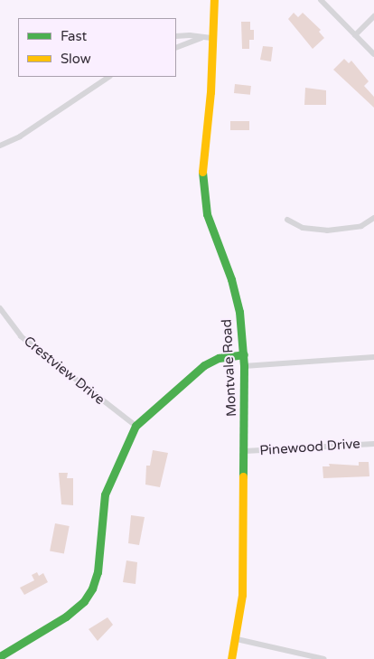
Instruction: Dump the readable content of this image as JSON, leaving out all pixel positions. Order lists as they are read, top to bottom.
{
  "streets": {
    "main road": ["Montvale Road"],
    "street": ["Crestview Drive", "Pinewood Drive"]
  },
  "crossings": [
    ["Montvale Road", "Pinewood Drive"]
  ],
  "legend": ["Fast", "Slow"]
}
